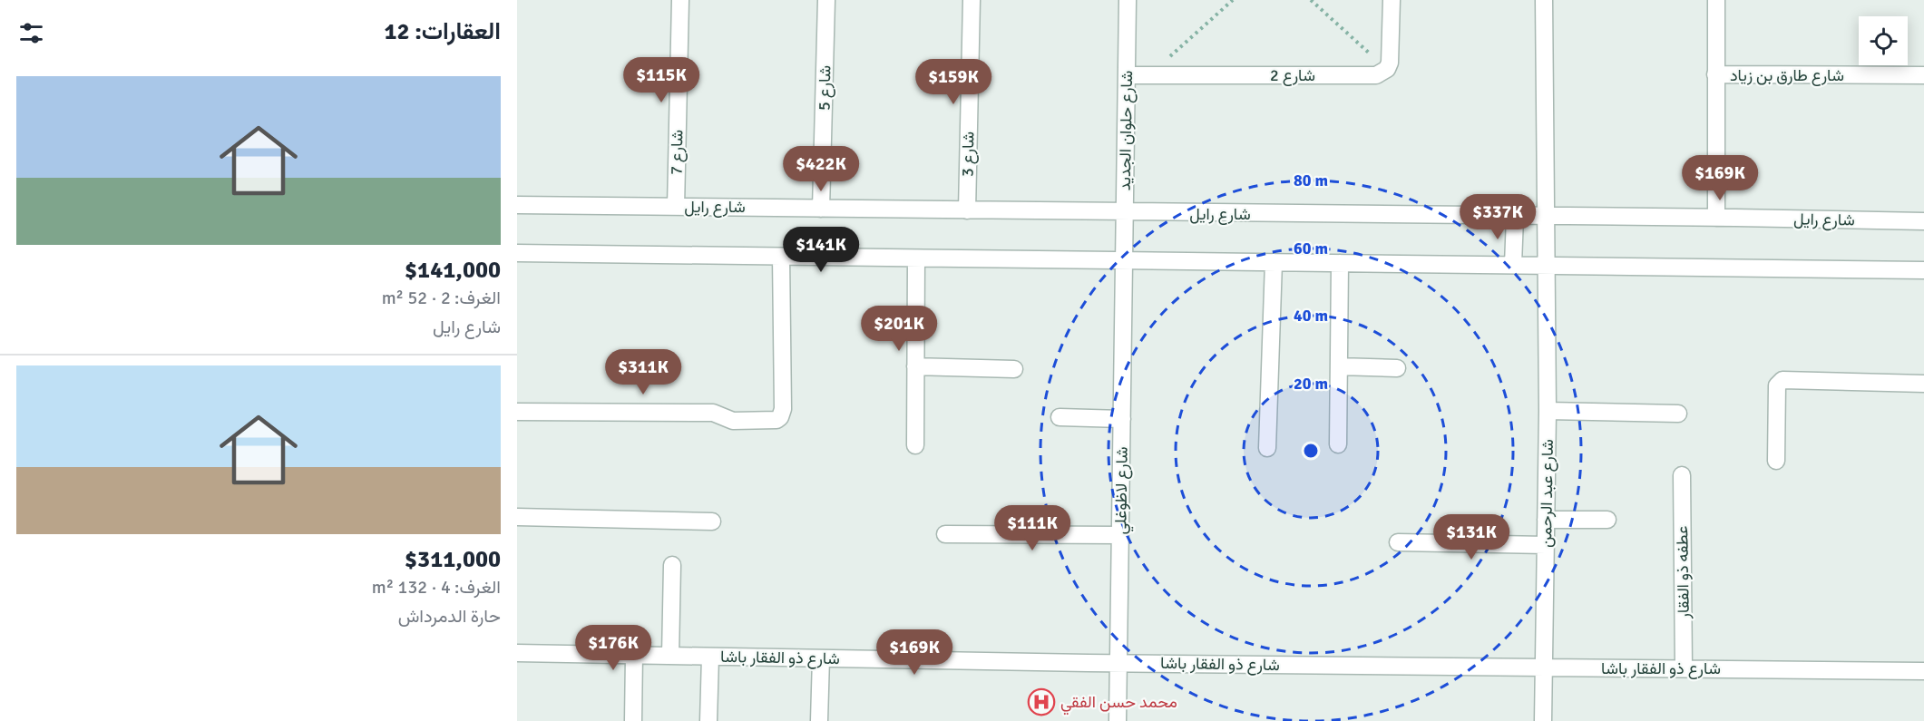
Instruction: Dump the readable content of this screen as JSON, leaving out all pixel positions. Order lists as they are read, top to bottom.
{
  "streets": {
    "street": [
      "شارع 2",
      "شارع طارق بن زياد",
      "شارع 5",
      "شارع حلوان الجديد",
      "شارع 7",
      "شارع 3",
      "شارع رايل",
      "شارع لاظوغلي",
      "شارع عبد الرحمن",
      "عطفه ذو الفقار",
      "شارع ذو الفقار باشا"
    ]
  },
  "crossings": [
    ["شارع 2", "شارع حلوان الجديد"],
    ["شارع طارق بن زياد", "شارع رايل"],
    ["شارع 5", "شارع رايل"],
    ["شارع حلوان الجديد", "شارع رايل"],
    ["شارع حلوان الجديد", "شارع لاظوغلي"],
    ["شارع 7", "شارع رايل"],
    ["شارع 3", "شارع رايل"],
    ["شارع رايل", "شارع عبد الرحمن"],
    ["شارع لاظوغلي", "شارع ذو الفقار باشا"],
    ["شارع عبد الرحمن", "شارع ذو الفقار باشا"],
    ["عطفه ذو الفقار", "شارع ذو الفقار باشا"]
  ],
  "places": {
    "hospital": ["محمد حسن الفقي"]
  },
  "page": {
    "heading": "العقارات: 12",
    "price": [
      "$115K",
      "$159K",
      "$422K",
      "$169K",
      "$337K",
      "$141K",
      "$201K",
      "$311K",
      "$111K",
      "$131K",
      "$176K",
      "$169K"
    ],
    "list": [
      {
        "name": "$141,000",
        "note": "الغرف: 2 · 52 m² · شارع رايل"
      },
      {
        "name": "$311,000",
        "note": "الغرف: 4 · 132 m² · حارة الدمرداش"
      }
    ]
  },
  "rings": [
    "80 m",
    "60 m",
    "40 m",
    "20 m"
  ]
}
